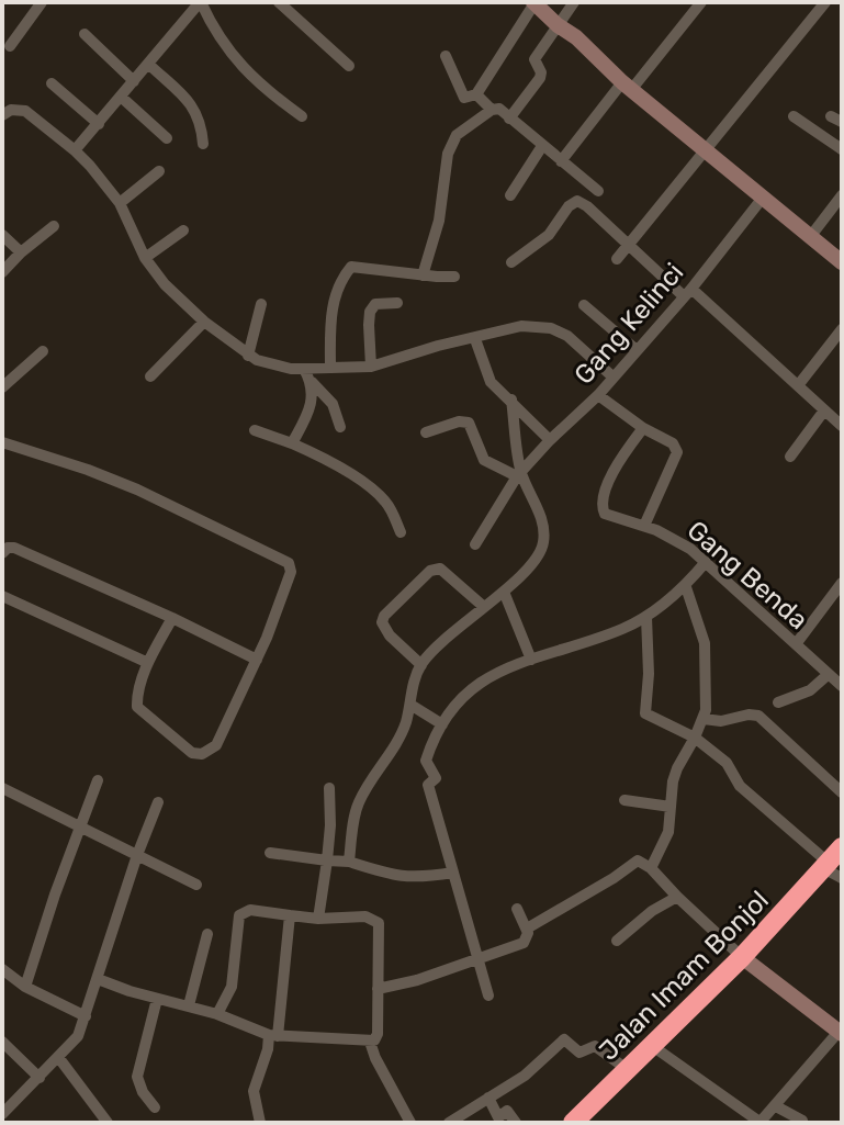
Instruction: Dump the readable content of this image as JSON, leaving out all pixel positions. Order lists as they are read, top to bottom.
{
  "streets": {
    "highway": ["Jalan Imam Bonjol"],
    "street": ["Gang Kelinci", "Gang Benda"]
  }
}
